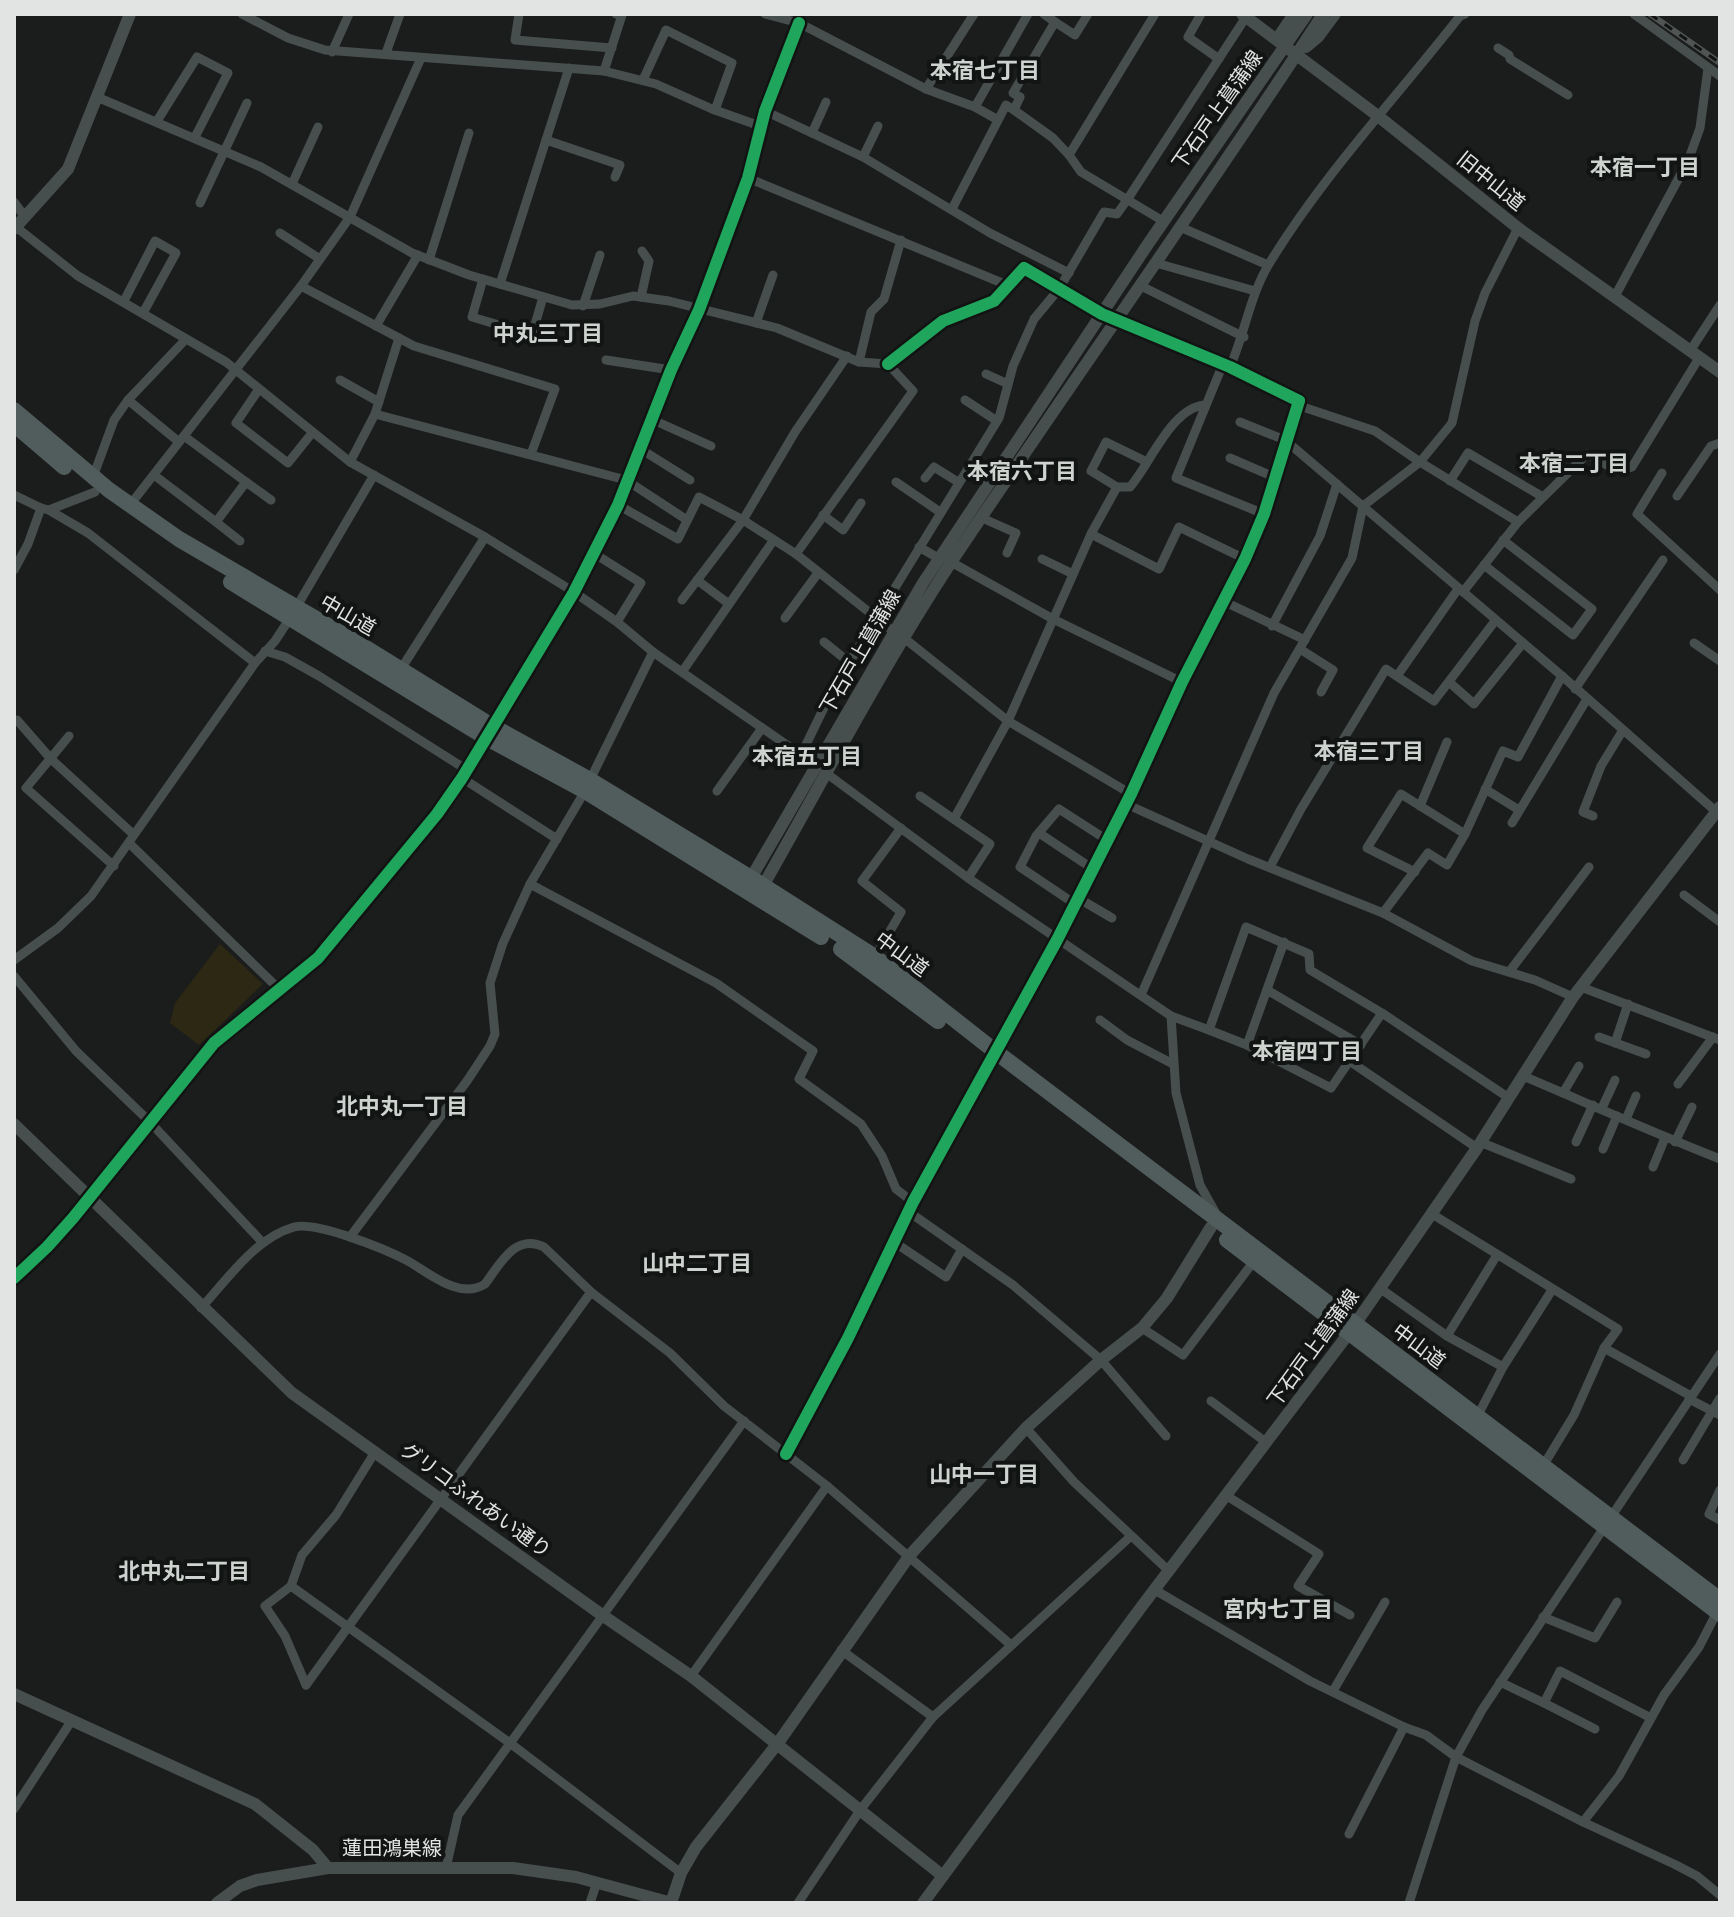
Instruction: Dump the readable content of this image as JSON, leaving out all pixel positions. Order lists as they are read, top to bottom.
{
  "streets": {
    "highway": ["中山道"],
    "main road": [
      "下石戸上菖蒲線",
      "旧中山道",
      "グリコふれあい通り",
      "蓮田鴻巣線"
    ]
  },
  "crossings": [
    ["下石戸上菖蒲線", "旧中山道"],
    ["下石戸上菖蒲線", "中山道"],
    ["下石戸上菖蒲線", "グリコふれあい通り"]
  ],
  "districts": [
    "本宿七丁目",
    "本宿一丁目",
    "中丸三丁目",
    "本宿二丁目",
    "本宿六丁目",
    "本宿三丁目",
    "本宿五丁目",
    "本宿四丁目",
    "北中丸一丁目",
    "山中二丁目",
    "山中一丁目",
    "北中丸二丁目",
    "宮内七丁目"
  ]
}
